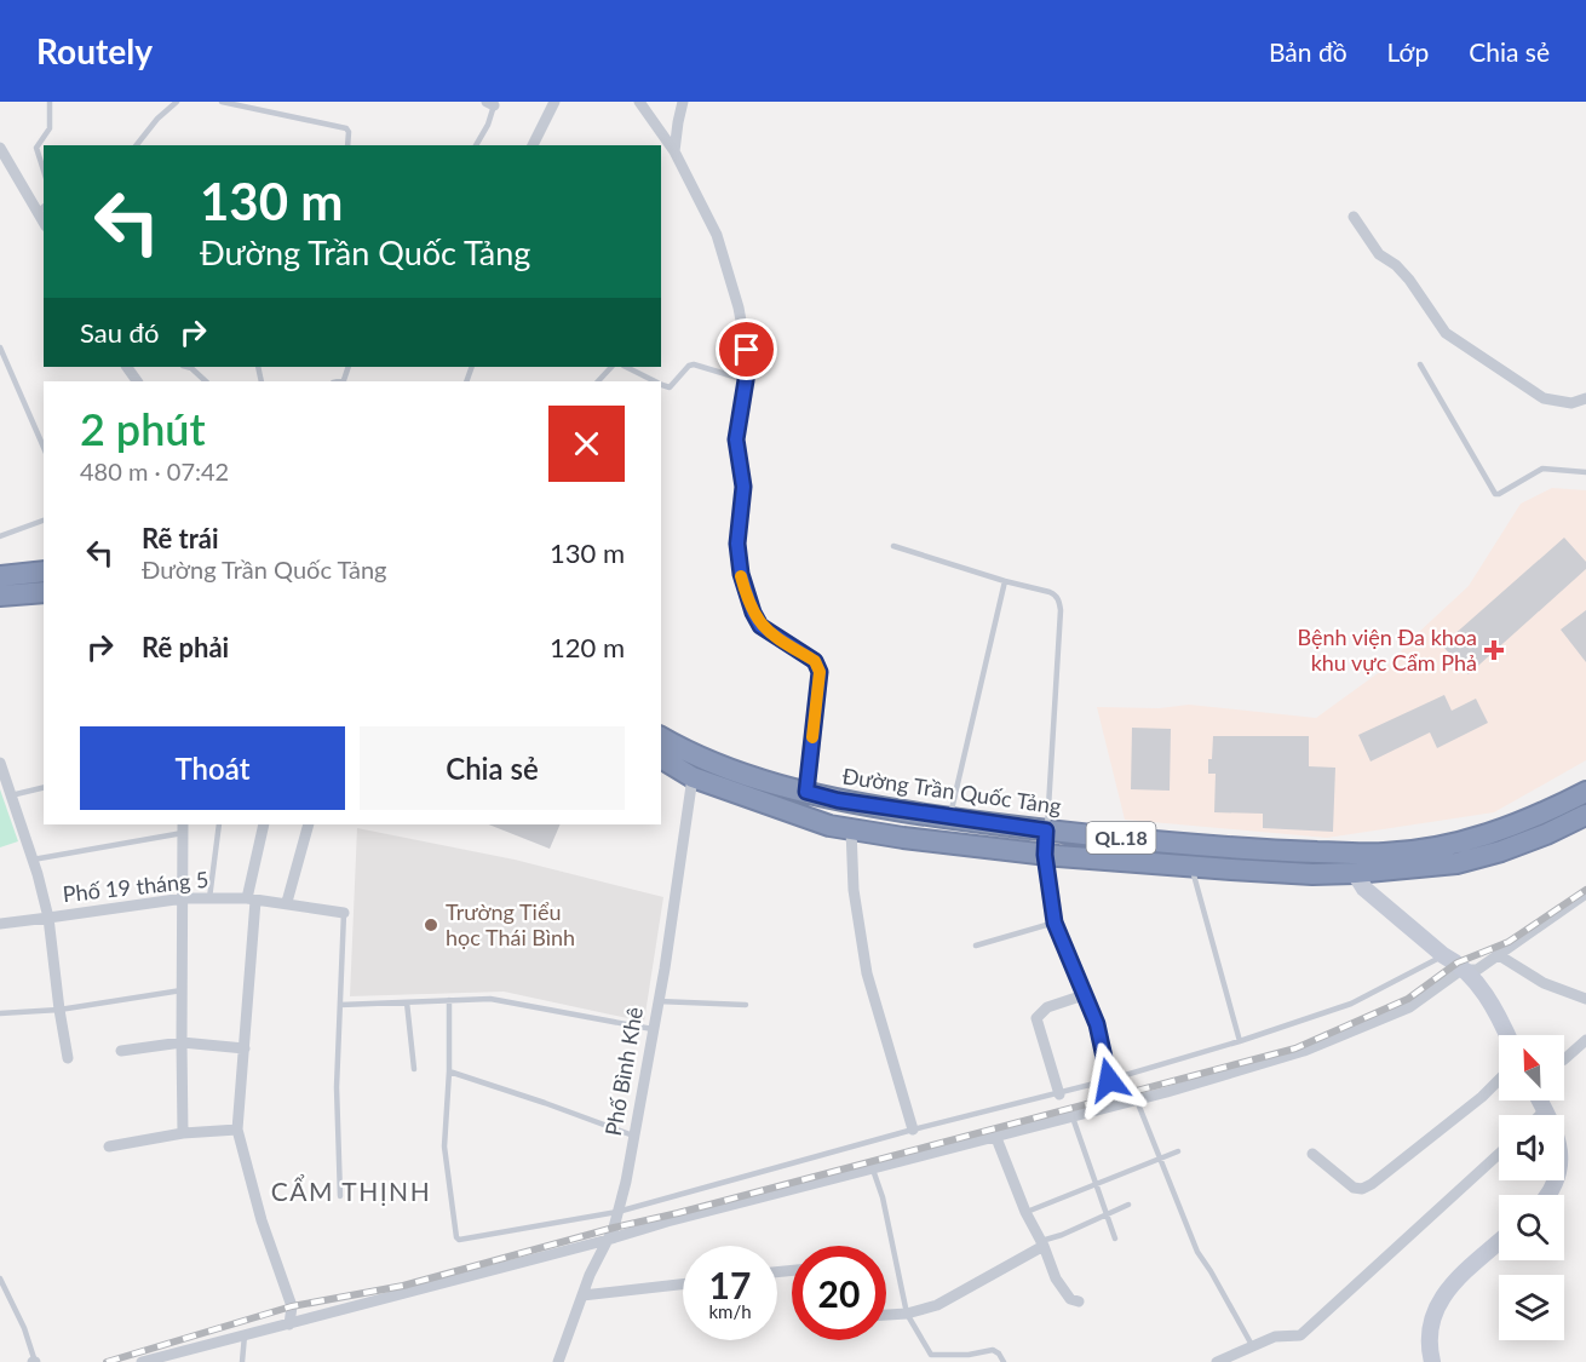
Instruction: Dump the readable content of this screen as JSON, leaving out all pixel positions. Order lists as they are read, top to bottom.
{
  "streets": {
    "highway": ["Đường Trần Quốc Tảng", "QL.18"],
    "street": ["Phố 19 tháng 5", "Phố Bình Khê"]
  },
  "crossings": [
    ["Đường Trần Quốc Tảng", "Phố Bình Khê"]
  ],
  "districts": ["CẨM THỊNH"],
  "places": {
    "health": ["Bệnh viện Đa khoa khu vực Cẩm Phả"],
    "other": ["Trường Tiểu học Thái Bình"]
  },
  "north": "top left",
  "page": {
    "header": "Routely",
    "nav": ["Bản đồ", "Lớp", "Chia sẻ"],
    "turn": ["130 m", "Đường Trần Quốc Tảng"],
    "then": "Sau đó",
    "heading": ["2 phút", "480 m · 07:42"],
    "list": [
      {
        "name": "Rẽ trái",
        "note": "Đường Trần Quốc Tảng",
        "value": "130 m"
      },
      {
        "name": "Rẽ phải",
        "value": "120 m"
      }
    ],
    "buttons": ["Thoát", "Chia sẻ"],
    "speed": "17 km/h",
    "limit": "20"
  }
}
